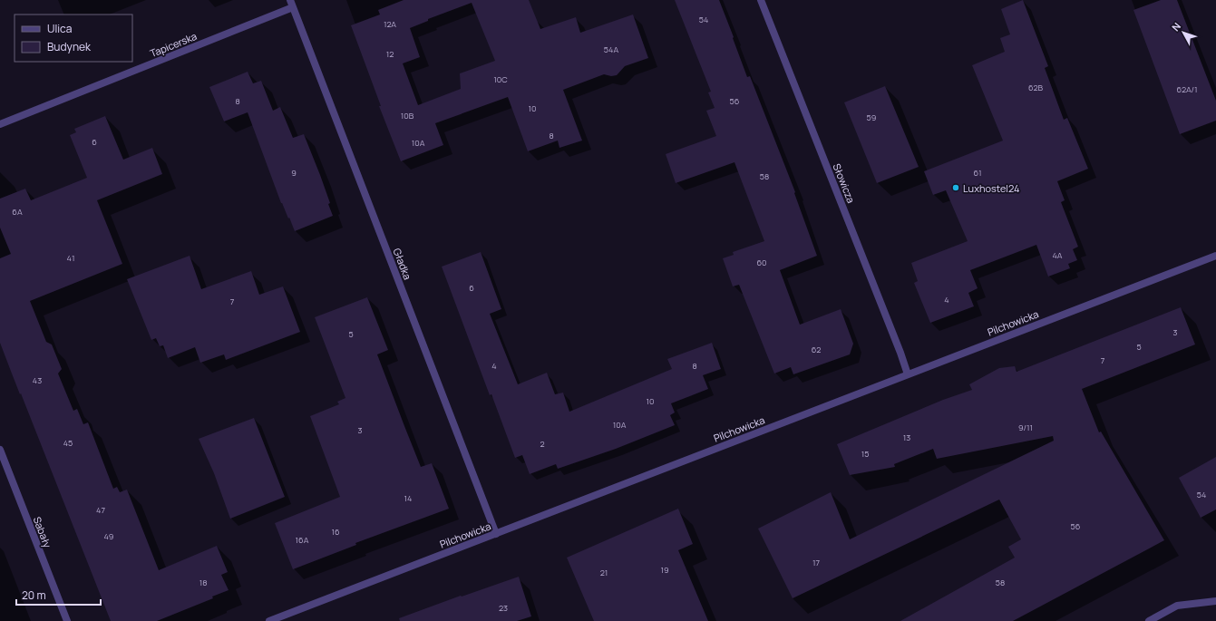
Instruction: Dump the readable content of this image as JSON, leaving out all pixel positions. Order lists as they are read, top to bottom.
{
  "streets": {
    "street": [
      "Tapicerska",
      "Słowicza",
      "Gładka",
      "Pilchowicka",
      "Sabały"
    ]
  },
  "crossings": [
    ["Tapicerska", "Gładka"],
    ["Słowicza", "Pilchowicka"],
    ["Gładka", "Pilchowicka"]
  ],
  "places": ["Luxhostel24"],
  "house_numbers": [
    "54",
    "12A",
    "54A",
    "12",
    "10C",
    "62B",
    "62A/1",
    "8",
    "56",
    "10",
    "10B",
    "59",
    "8",
    "6",
    "10A",
    "9",
    "61",
    "58",
    "6A",
    "4A",
    "41",
    "60",
    "6",
    "4",
    "7",
    "3",
    "5",
    "5",
    "62",
    "7",
    "4",
    "8",
    "43",
    "10",
    "10A",
    "9/11",
    "3",
    "13",
    "45",
    "2",
    "15",
    "54",
    "14",
    "47",
    "56",
    "16",
    "49",
    "16A",
    "17",
    "19",
    "21",
    "18",
    "58",
    "23"
  ],
  "legend": ["Ulica", "Budynek"],
  "scale_bar": "20 m",
  "north": "top left"
}
